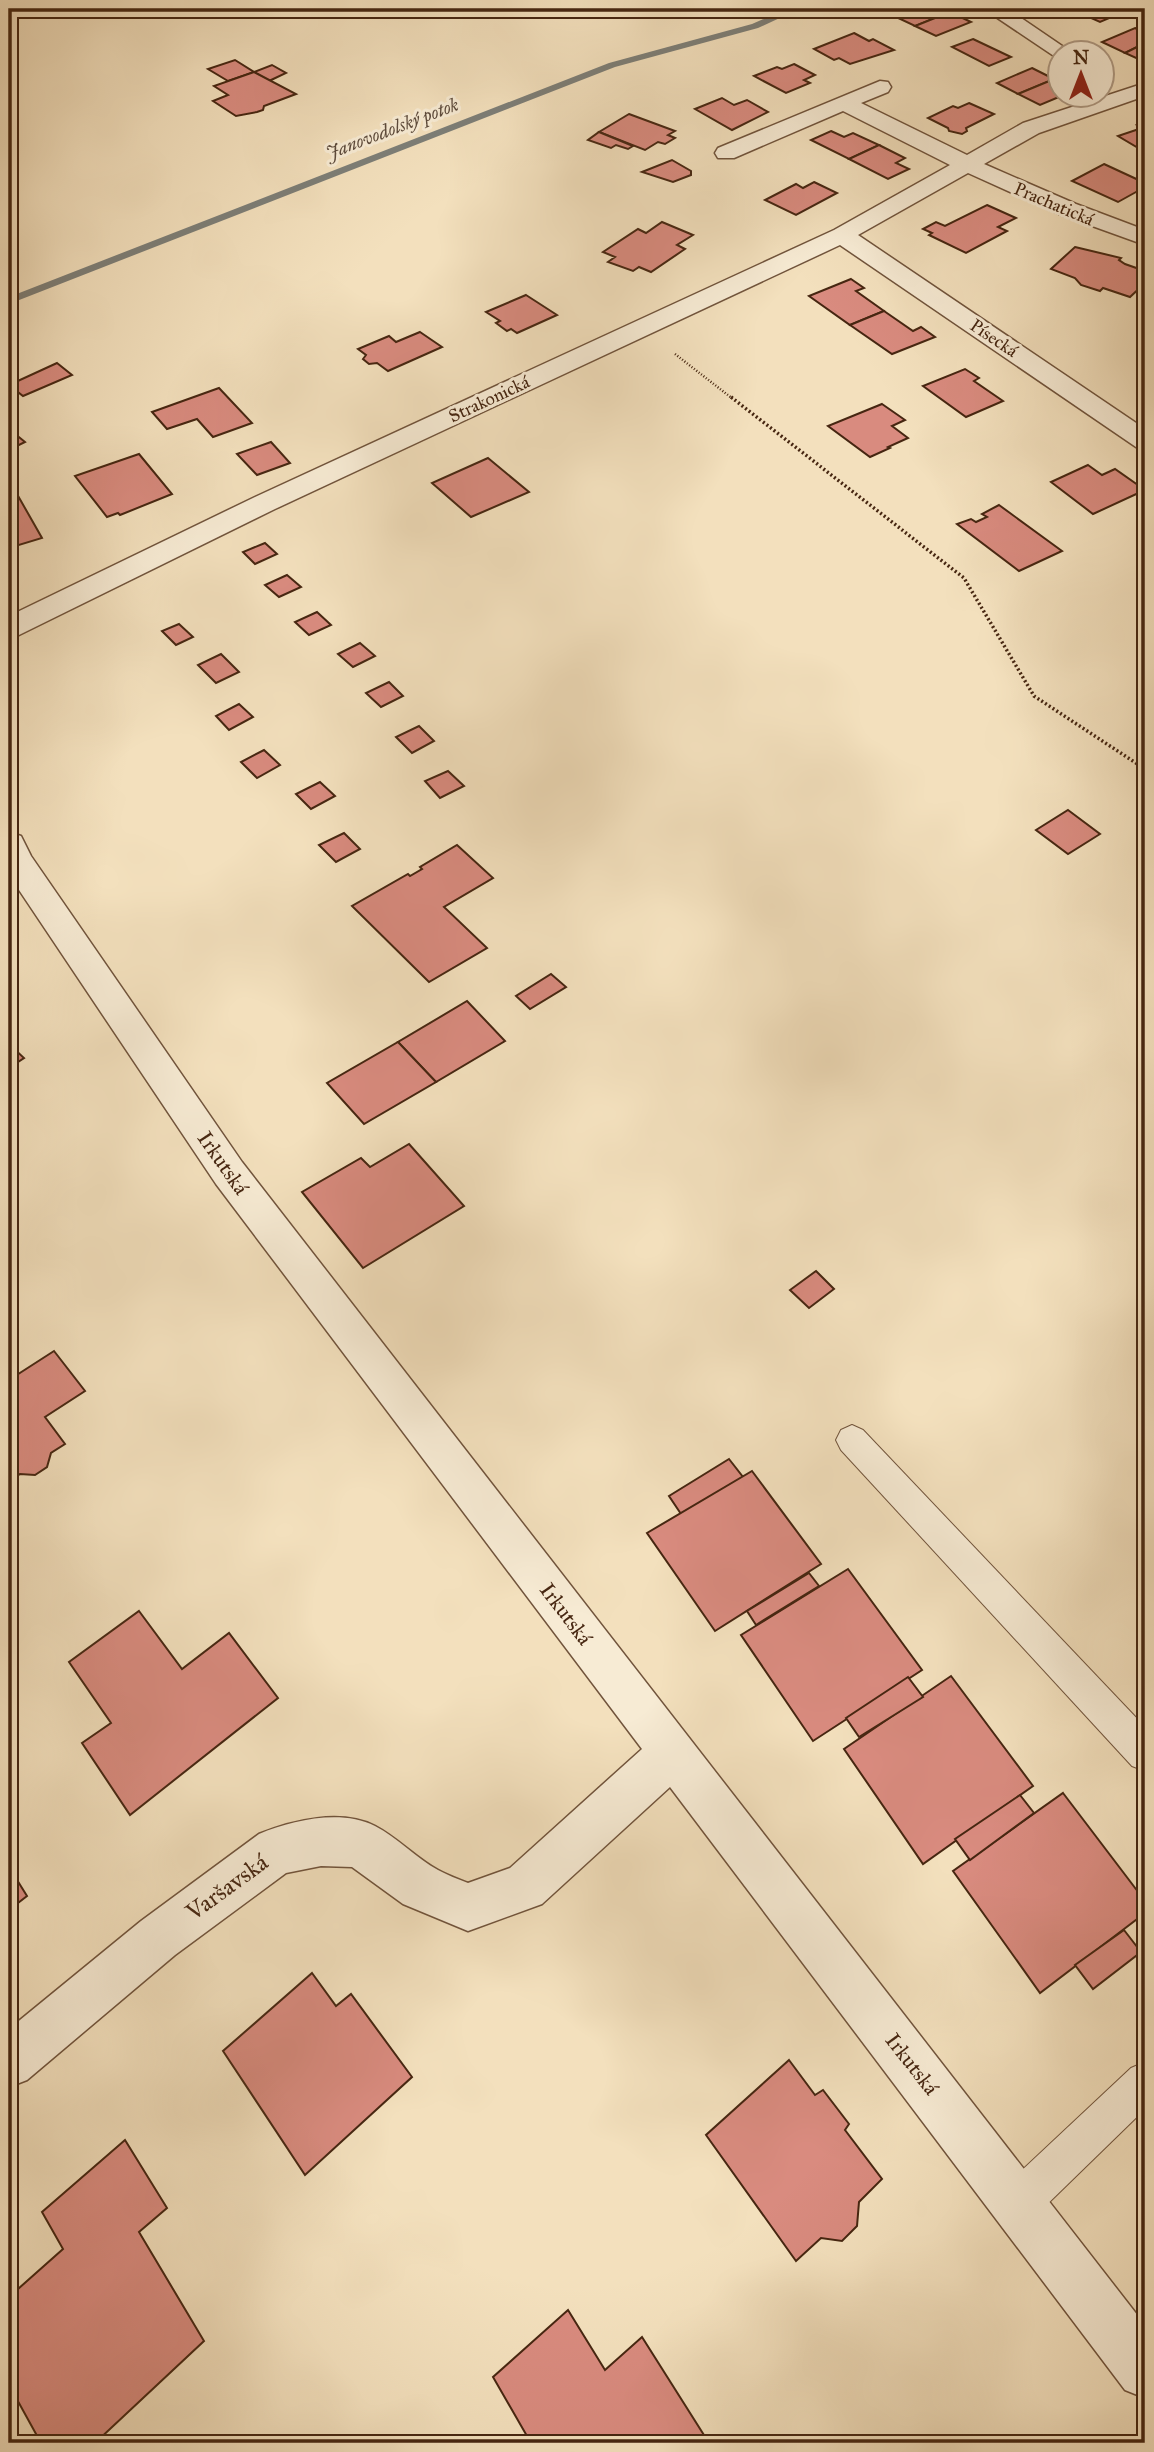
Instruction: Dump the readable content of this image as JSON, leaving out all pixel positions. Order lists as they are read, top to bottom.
{
  "streets": {
    "street": [
      "Prachatická",
      "Písecká",
      "Strakonická",
      "Irkutská",
      "Varšavská"
    ]
  },
  "crossings": [
    ["Prachatická", "Strakonická"],
    ["Písecká", "Strakonická"],
    ["Irkutská", "Varšavská"]
  ],
  "water": ["Janovodolský potok"],
  "north": "top"
}
